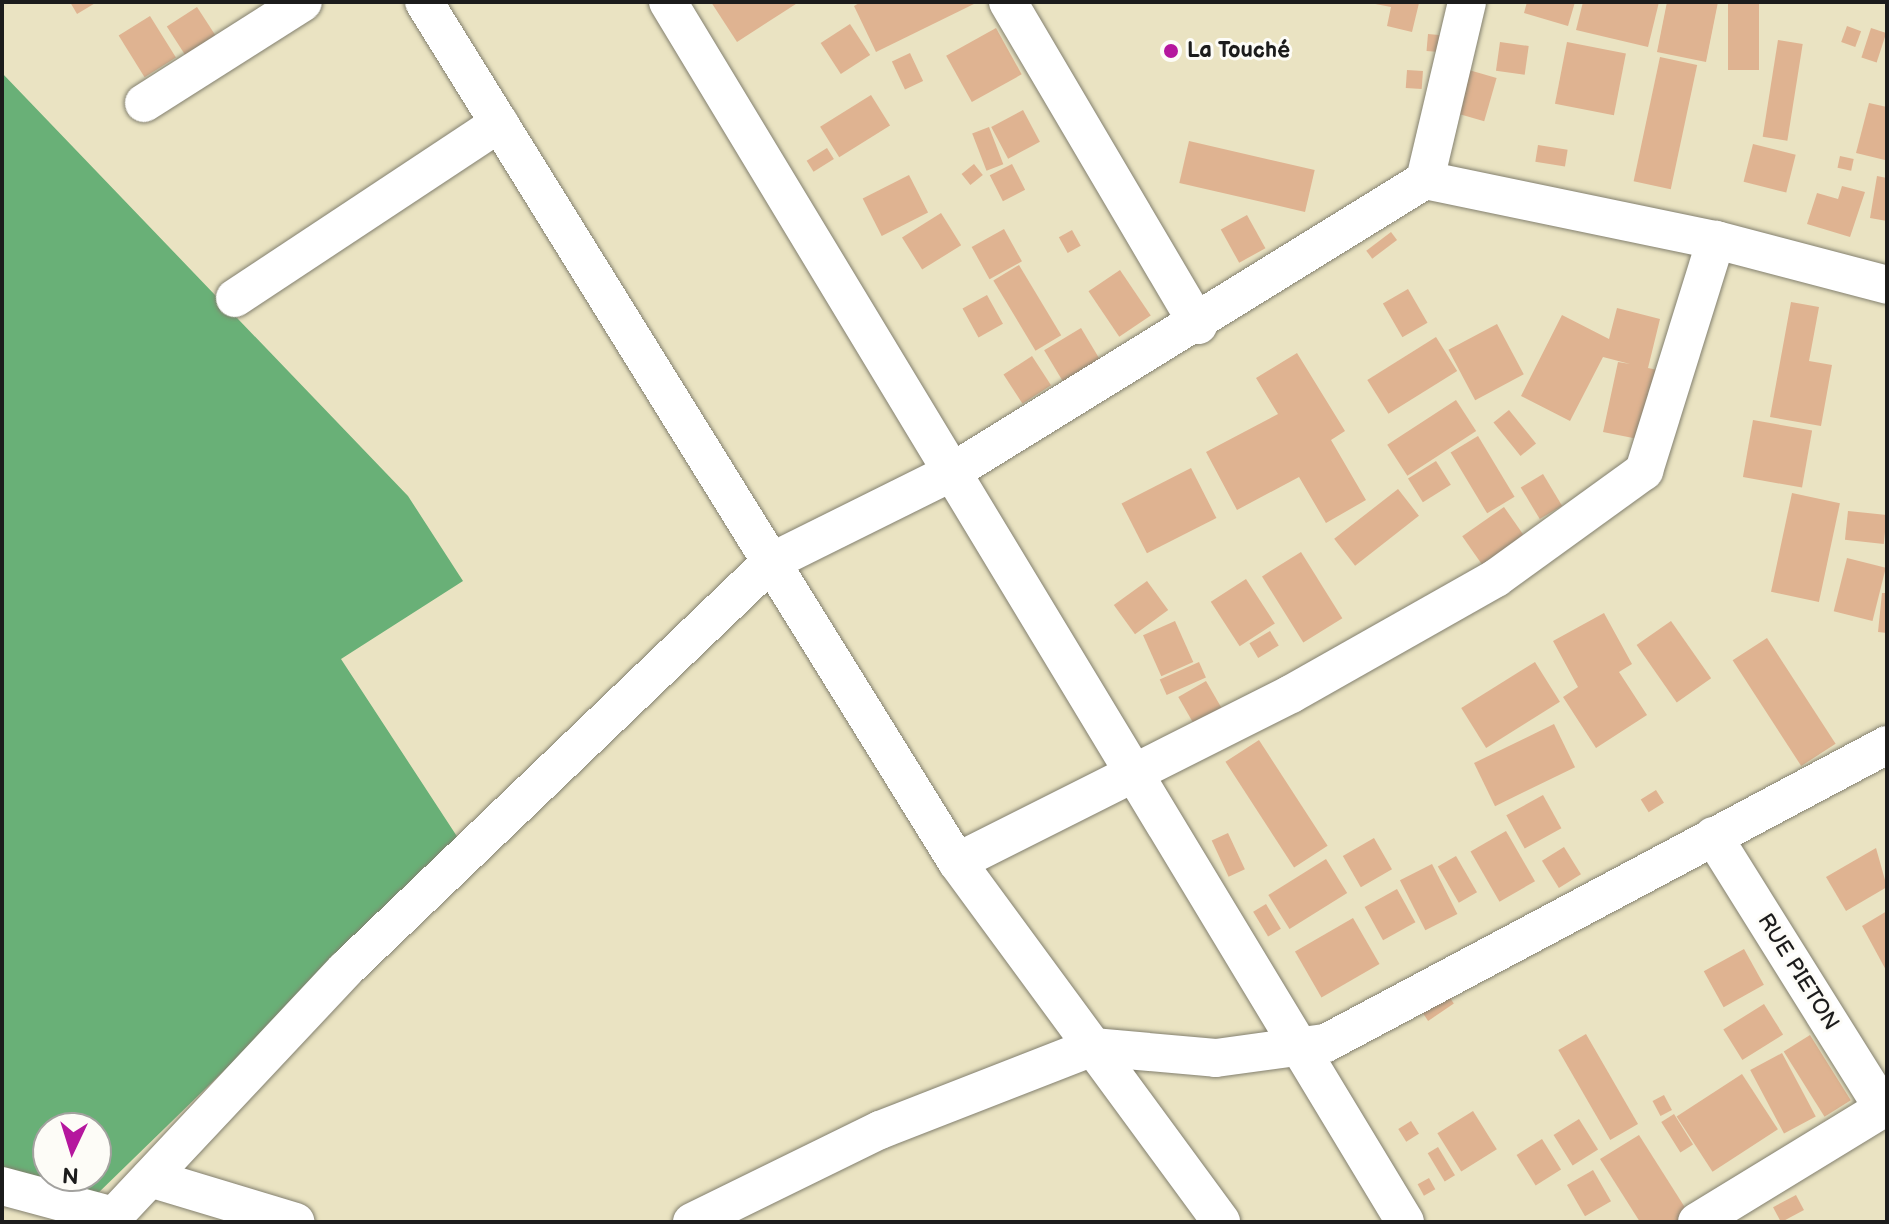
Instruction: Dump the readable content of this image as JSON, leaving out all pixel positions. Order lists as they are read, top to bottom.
{
  "streets": {
    "street": ["RUE PIETON"]
  },
  "places": ["La Touché"],
  "north": "bottom"
}
